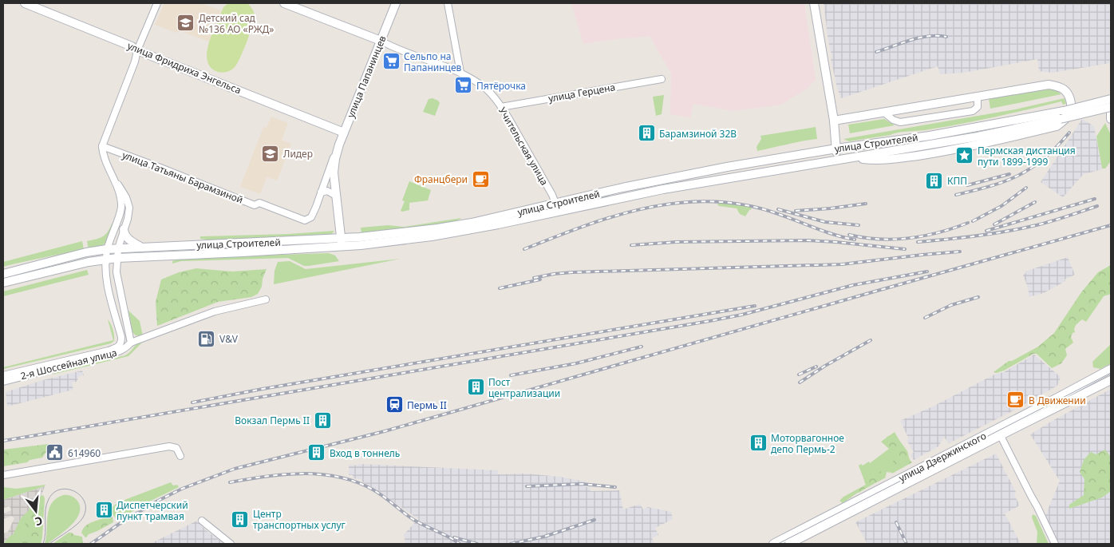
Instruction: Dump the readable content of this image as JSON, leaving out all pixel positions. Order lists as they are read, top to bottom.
{
  "streets": {
    "main road": [
      "улица Фридриха Энгельса",
      "улица Папанинцев",
      "улица Строителей",
      "улица Дзержинского"
    ],
    "street": [
      "улица Герцена",
      "Учительская улица",
      "улица Татьяны Барамзиной",
      "2-я Шоссейная улица"
    ]
  },
  "crossings": [
    ["улица Фридриха Энгельса", "улица Папанинцев"],
    ["улица Папанинцев", "улица Строителей"],
    ["улица Папанинцев", "Учительская улица"],
    ["улица Папанинцев", "улица Татьяны Барамзиной"],
    ["улица Герцена", "Учительская улица"],
    ["улица Строителей", "Учительская улица"]
  ],
  "places": {
    "school or university": ["Детский сад №136 АО «РЖД»", "Лидер"],
    "supermarket": ["Сельпо на Папанинцев", "Пятёрочка"],
    "building": [
      "Барамзиной 32В",
      "КПП",
      "Пост централизации",
      "Вокзал Пермь II",
      "Моторвагонное депо Пермь-2",
      "Вход в тоннель",
      "Диспетчерский пункт трамвая",
      "Центр транспортных услуг"
    ],
    "place": ["Пермская дистанция пути 1899-1999"],
    "cafe": ["Францбери", "В Движении"],
    "fuel station": ["V&V"],
    "station": ["Пермь II"],
    "public building": ["614960"]
  },
  "north": "bottom"
}
